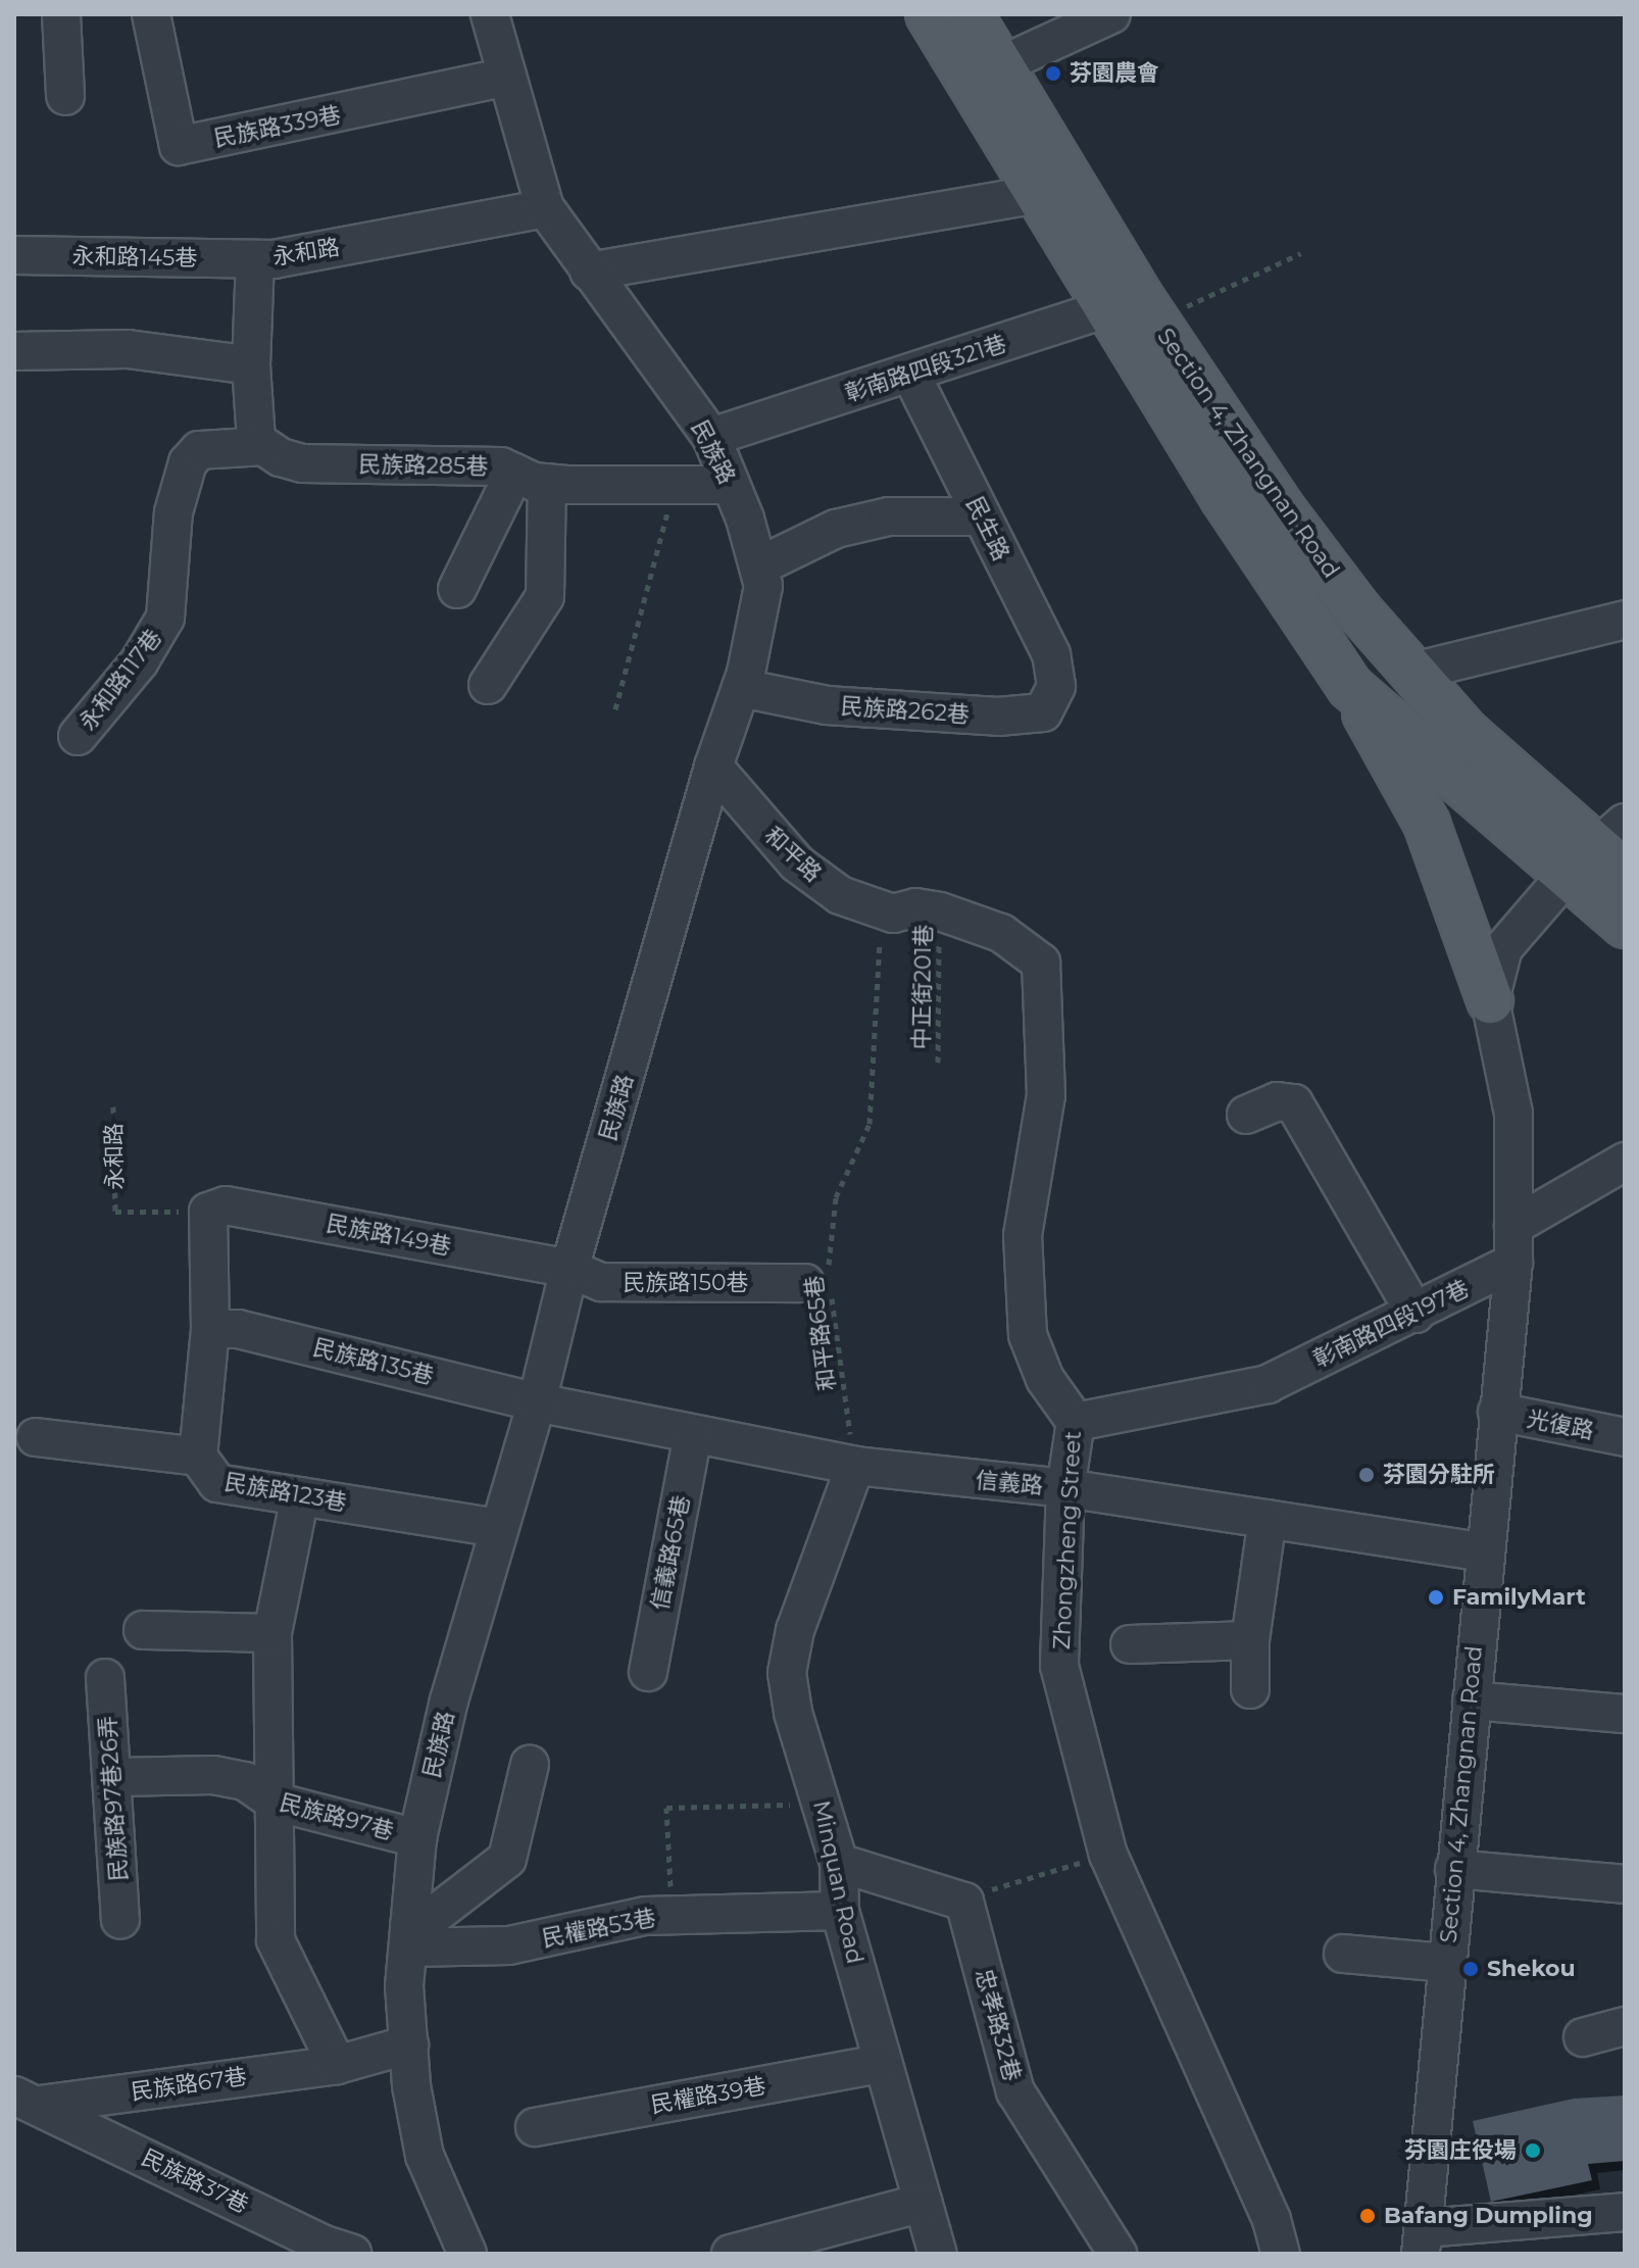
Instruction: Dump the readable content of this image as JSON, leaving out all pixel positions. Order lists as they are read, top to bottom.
{
  "streets": {
    "main road": ["Section 4, Zhangnan Road"],
    "street": [
      "民族路339巷",
      "永和路",
      "永和路145巷",
      "彰南路四段321巷",
      "民族路",
      "民族路285巷",
      "民生路",
      "永和路117巷",
      "民族路262巷",
      "和平路",
      "民族路149巷",
      "民族路150巷",
      "彰南路四段197巷",
      "民族路135巷",
      "光復路",
      "信義路",
      "民族路123巷",
      "Zhongzheng Street",
      "信義路65巷",
      "民族路97巷26弄",
      "民族路97巷",
      "Minquan Road",
      "民權路53巷",
      "忠孝路32巷",
      "民族路67巷",
      "民權路39巷",
      "民族路37巷"
    ],
    "path": ["中正街201巷", "和平路65巷"]
  },
  "crossings": [
    ["民族路339巷", "民族路"],
    ["永和路", "永和路145巷"],
    ["永和路", "民族路"],
    ["永和路", "民族路285巷"],
    ["永和路", "永和路117巷"],
    ["永和路", "民族路149巷"],
    ["彰南路四段321巷", "民族路"],
    ["彰南路四段321巷", "Section 4, Zhangnan Road"],
    ["彰南路四段321巷", "民生路"],
    ["民族路", "民族路285巷"],
    ["民族路", "民族路262巷"],
    ["民族路", "和平路"],
    ["民族路", "民族路149巷"],
    ["民族路", "民族路150巷"],
    ["民族路", "民族路135巷"],
    ["民族路", "信義路"],
    ["民族路", "民族路123巷"],
    ["民族路", "民族路97巷"],
    ["民族路", "民權路53巷"],
    ["民族路", "民族路67巷"],
    ["Section 4, Zhangnan Road", "彰南路四段197巷"],
    ["Section 4, Zhangnan Road", "光復路"],
    ["Section 4, Zhangnan Road", "信義路"],
    ["民族路285巷", "永和路117巷"],
    ["民生路", "民族路262巷"],
    ["和平路", "和平路65巷"],
    ["和平路", "Zhongzheng Street"],
    ["中正街201巷", "Zhongzheng Street"],
    ["民族路149巷", "民族路150巷"],
    ["民族路150巷", "和平路65巷"],
    ["彰南路四段197巷", "Zhongzheng Street"],
    ["和平路65巷", "信義路"],
    ["和平路65巷", "Zhongzheng Street"],
    ["和平路65巷", "Minquan Road"],
    ["民族路135巷", "信義路"],
    ["信義路", "Zhongzheng Street"],
    ["信義路", "信義路65巷"],
    ["信義路", "Minquan Road"],
    ["民族路97巷26弄", "民族路97巷"],
    ["Minquan Road", "民權路53巷"],
    ["Minquan Road", "民權路39巷"],
    ["民族路67巷", "民族路37巷"]
  ],
  "places": [
    "芬園農會",
    "芬園分駐所",
    "FamilyMart",
    "Shekou",
    "芬園庄役場",
    "Bafang Dumpling"
  ]
}
